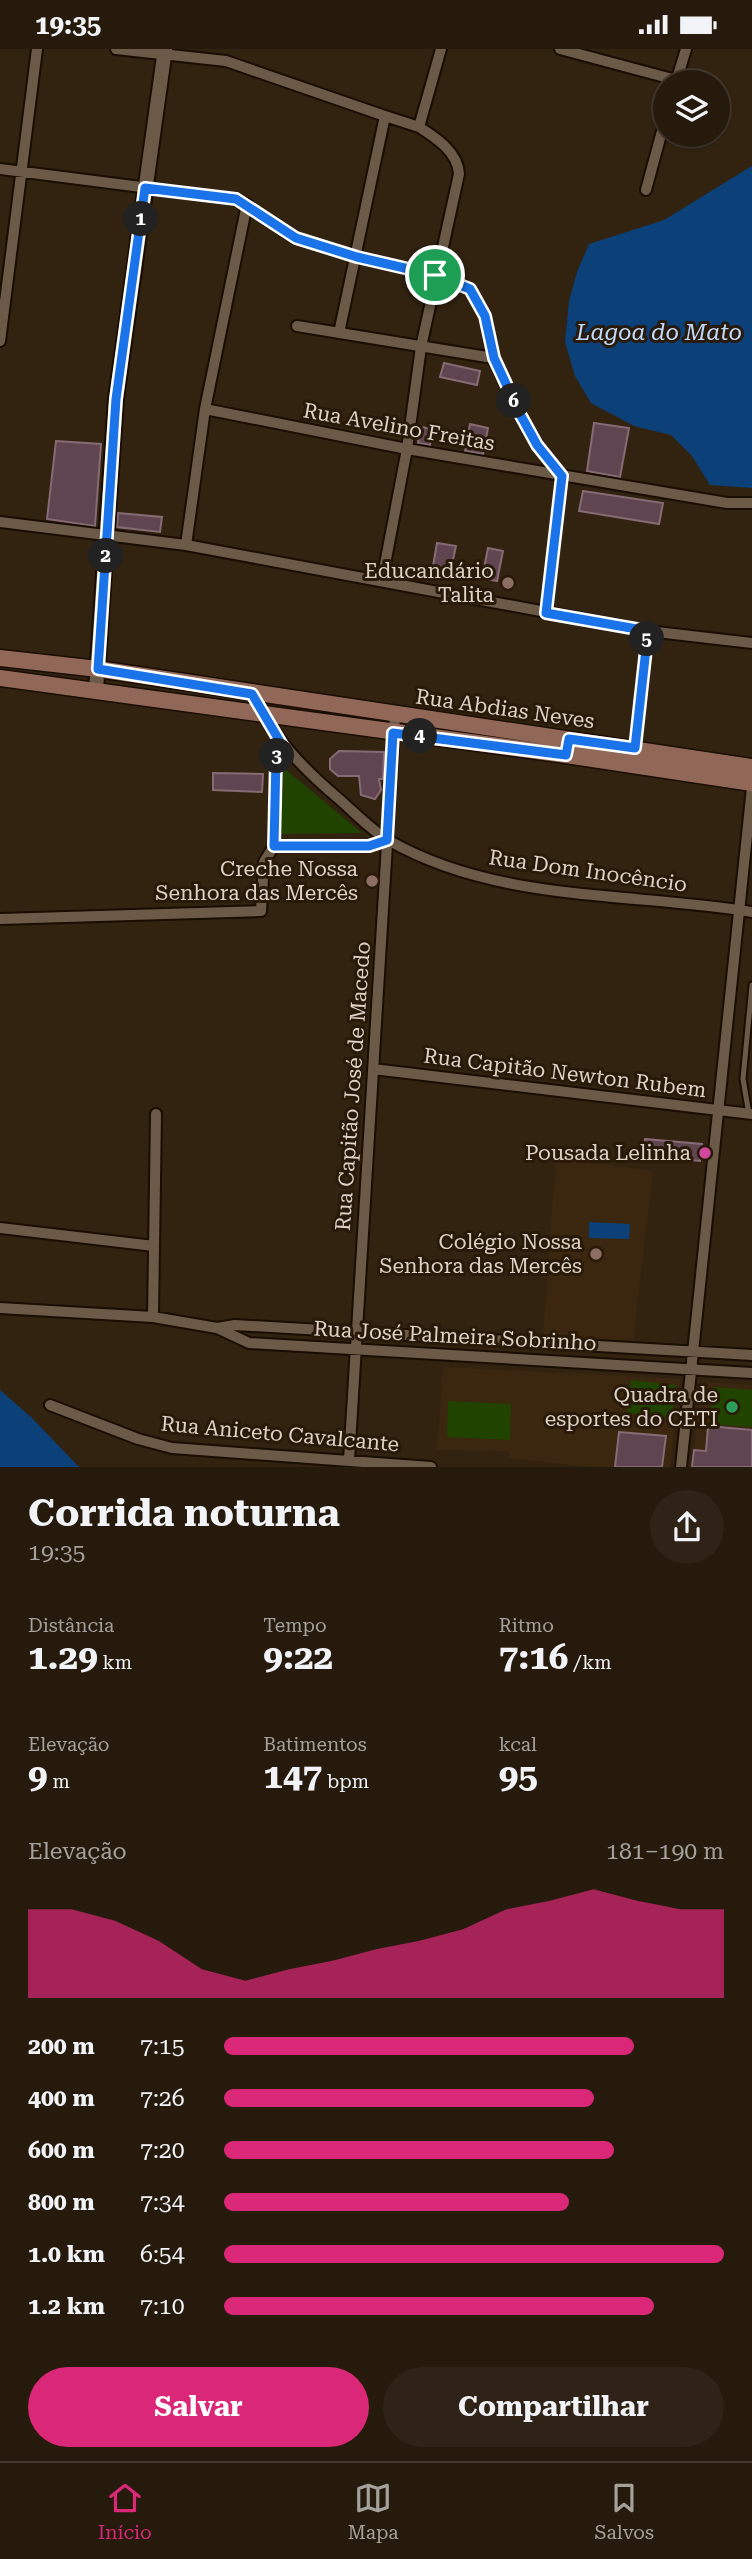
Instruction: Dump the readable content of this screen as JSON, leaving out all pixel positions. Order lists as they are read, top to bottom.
{
  "streets": {
    "main road": ["Rua Abdias Neves"],
    "street": [
      "Rua Avelino Freitas",
      "Rua Dom Inocêncio",
      "Rua Capitão Newton Rubem",
      "Rua Capitão José de Macedo",
      "Rua José Palmeira Sobrinho",
      "Rua Aniceto Cavalcante"
    ]
  },
  "crossings": [
    ["Rua Abdias Neves", "Rua Dom Inocêncio"],
    ["Rua Abdias Neves", "Rua Capitão José de Macedo"],
    ["Rua Dom Inocêncio", "Rua Capitão José de Macedo"],
    ["Rua Capitão Newton Rubem", "Rua Capitão José de Macedo"],
    ["Rua Capitão José de Macedo", "Rua José Palmeira Sobrinho"],
    ["Rua Capitão José de Macedo", "Rua Aniceto Cavalcante"]
  ],
  "water": ["Lagoa do Mato"],
  "places": [
    "Educandário Talita",
    "Creche Nossa Senhora das Mercês",
    "Pousada Lelinha",
    "Colégio Nossa Senhora das Mercês",
    "Quadra de esportes do CETI"
  ],
  "page": {
    "status": "19:35",
    "pins": [
      "1",
      "6",
      "2",
      "5",
      "4",
      "3"
    ],
    "heading": ["Corrida noturna", "19:35"],
    "stats": [
      ["Distância", "1.29 km"],
      ["Tempo", "9:22"],
      ["Ritmo", "7:16 /km"],
      ["Elevação", "9 m"],
      ["Batimentos", "147 bpm"],
      ["kcal", "95"]
    ],
    "chart": ["Elevação", "181–190 m"],
    "list": [
      {
        "name": "200 m",
        "note": "7:15"
      },
      {
        "name": "400 m",
        "note": "7:26"
      },
      {
        "name": "600 m",
        "note": "7:20"
      },
      {
        "name": "800 m",
        "note": "7:34"
      },
      {
        "name": "1.0 km",
        "note": "6:54"
      },
      {
        "name": "1.2 km",
        "note": "7:10"
      }
    ],
    "buttons": ["Salvar", "Compartilhar"],
    "tabs": ["Início", "Mapa", "Salvos"]
  }
}
